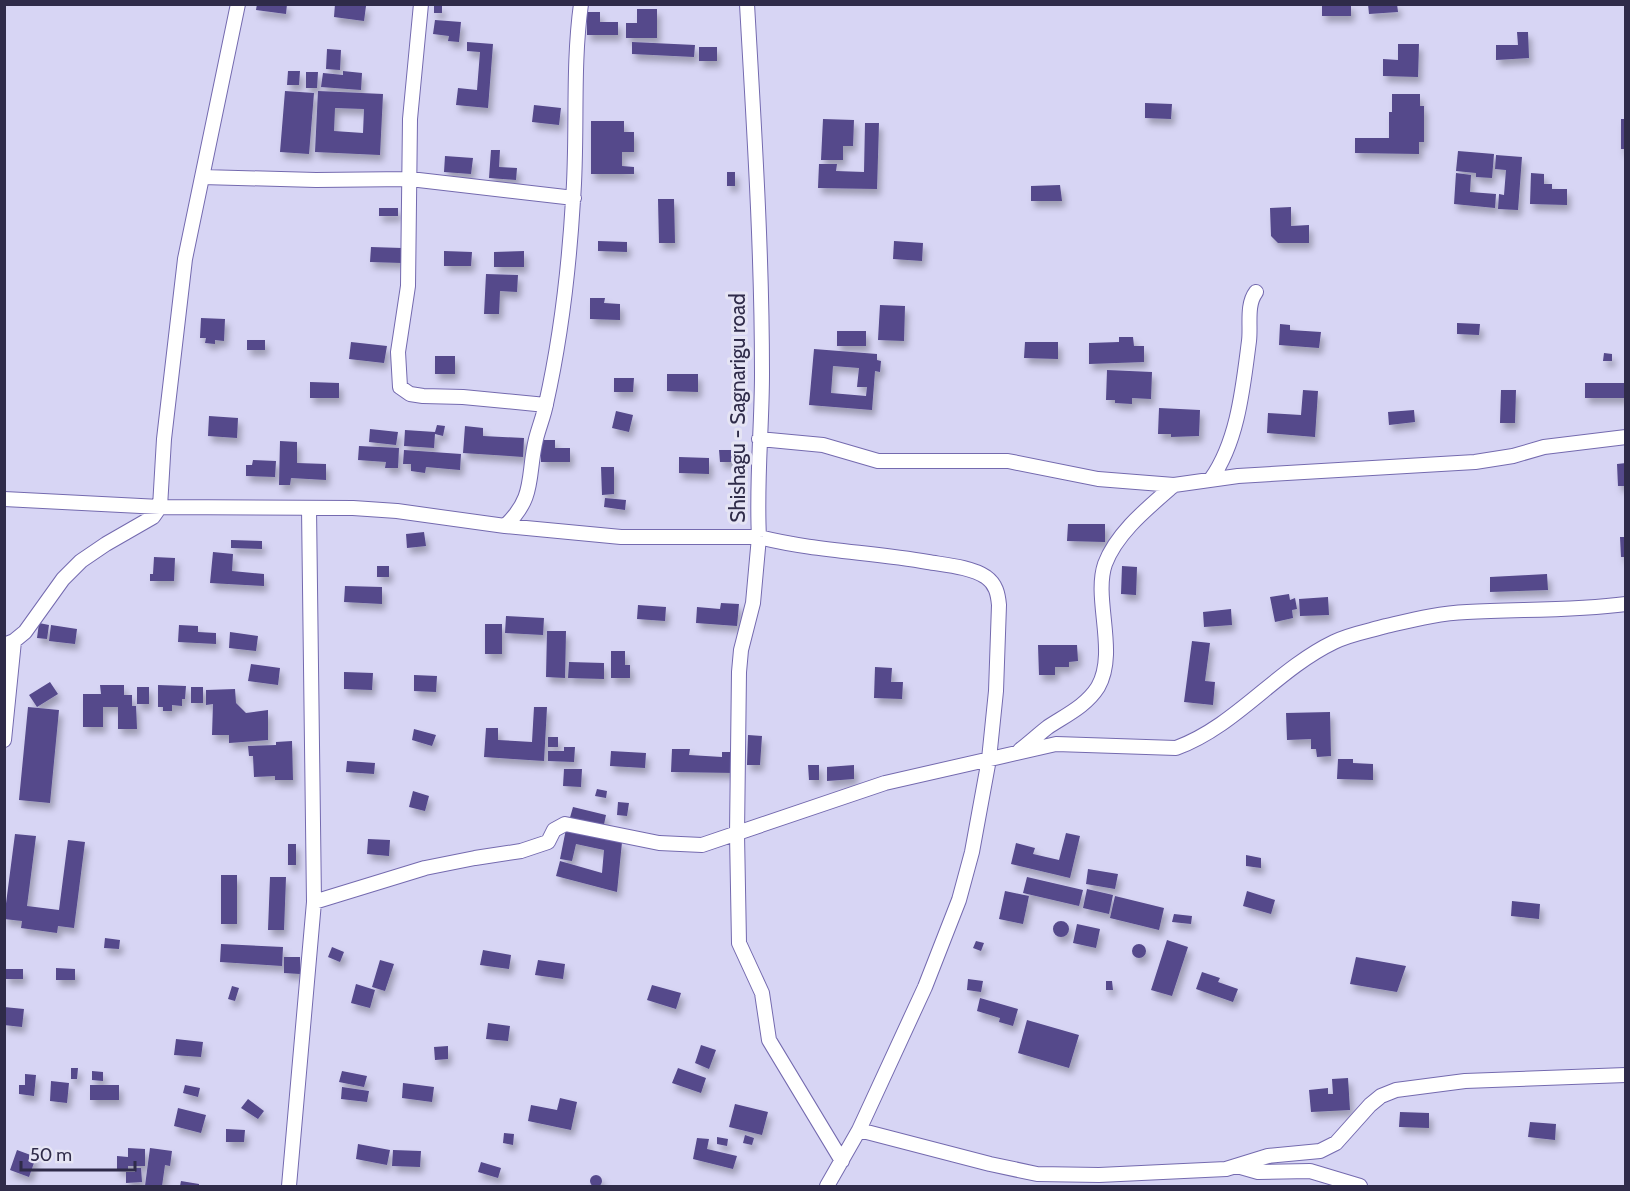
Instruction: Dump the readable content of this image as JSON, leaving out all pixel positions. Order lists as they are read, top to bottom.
{
  "streets": {
    "street": ["Shishagu - Sagnarigu road"]
  },
  "scale_bar": "50 m"
}
